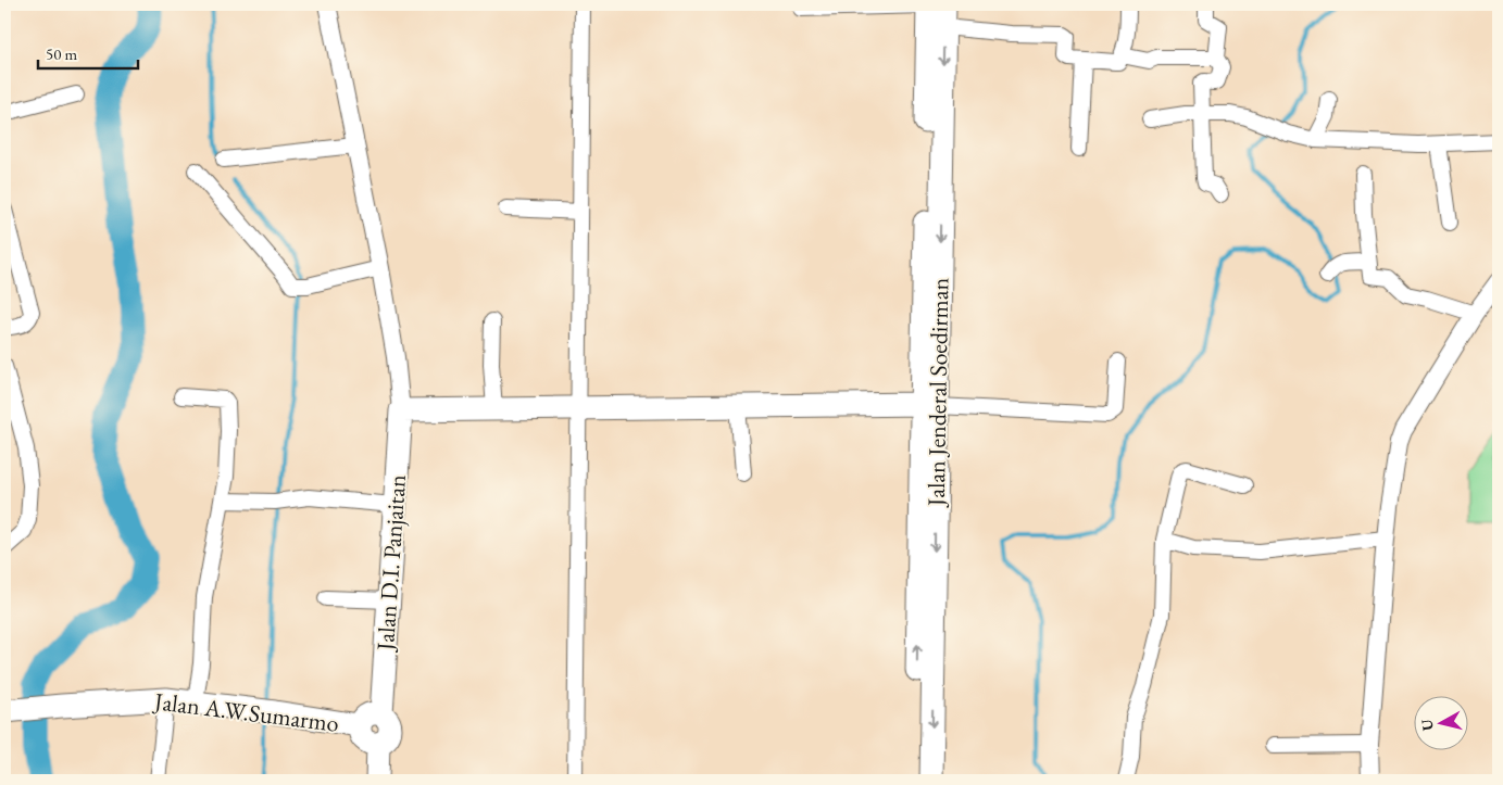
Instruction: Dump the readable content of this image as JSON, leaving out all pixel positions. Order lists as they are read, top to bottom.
{
  "streets": {
    "main road": ["Jalan Jenderal Soedirman", "Jalan D.I. Panjaitan", "Jalan A.W.Sumarmo"]
  },
  "crossings": [
    ["Jalan D.I. Panjaitan", "Jalan A.W.Sumarmo"]
  ],
  "scale_bar": "50 m",
  "north": "left"
}
